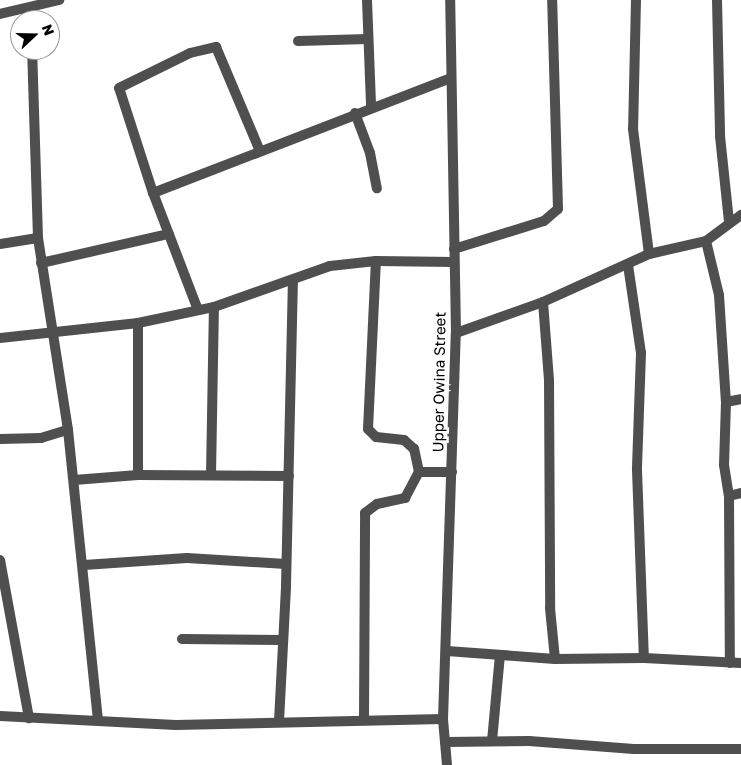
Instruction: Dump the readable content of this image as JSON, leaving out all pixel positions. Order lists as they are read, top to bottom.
{
  "streets": {
    "street": ["Upper Owina Street"]
  },
  "north": "right"
}
